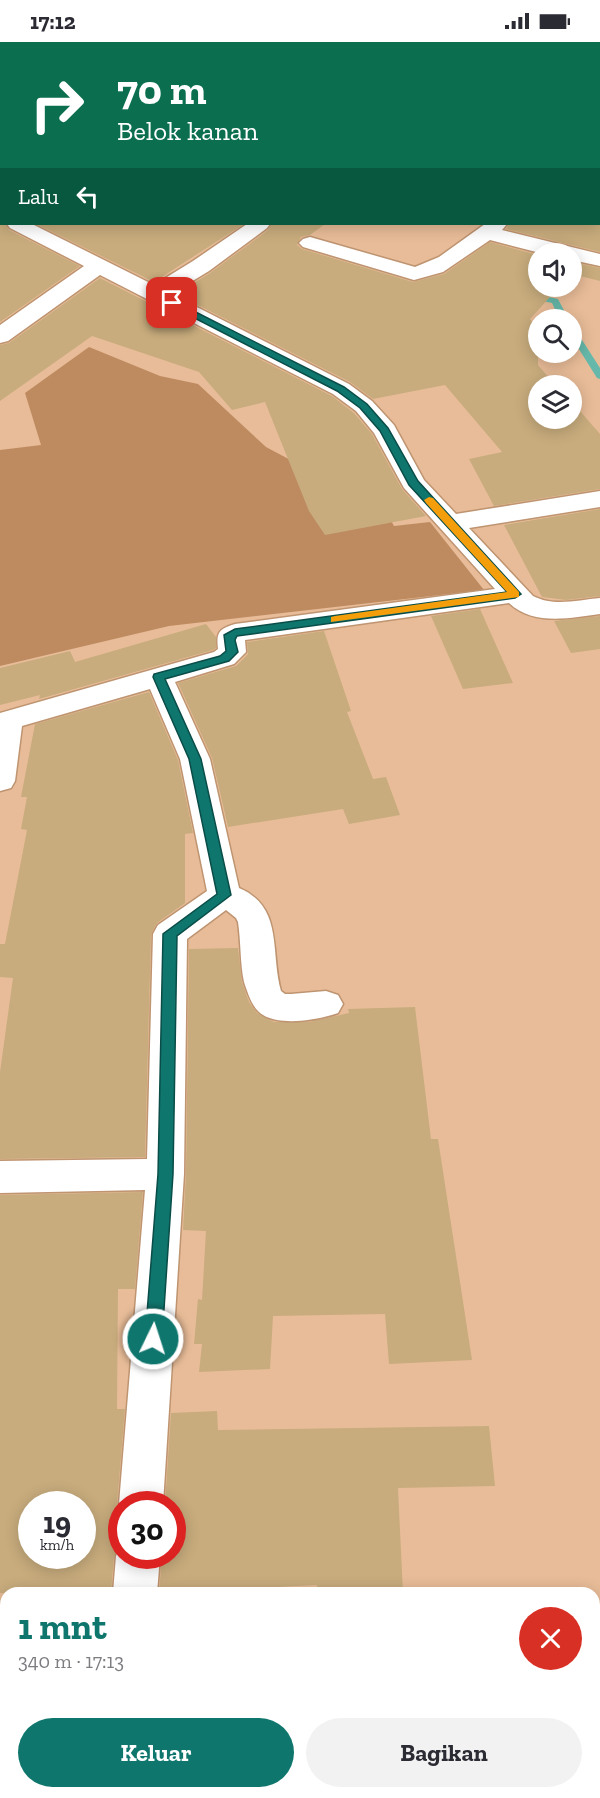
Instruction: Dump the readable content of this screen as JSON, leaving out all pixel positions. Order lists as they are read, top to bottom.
{
  "page": {
    "status": "17:12",
    "turn": ["70 m", "Belok kanan"],
    "then": "Lalu",
    "speed": "19 km/h",
    "limit": "30",
    "heading": ["1 mnt", "340 m · 17:13"],
    "buttons": ["Keluar", "Bagikan"]
  }
}
